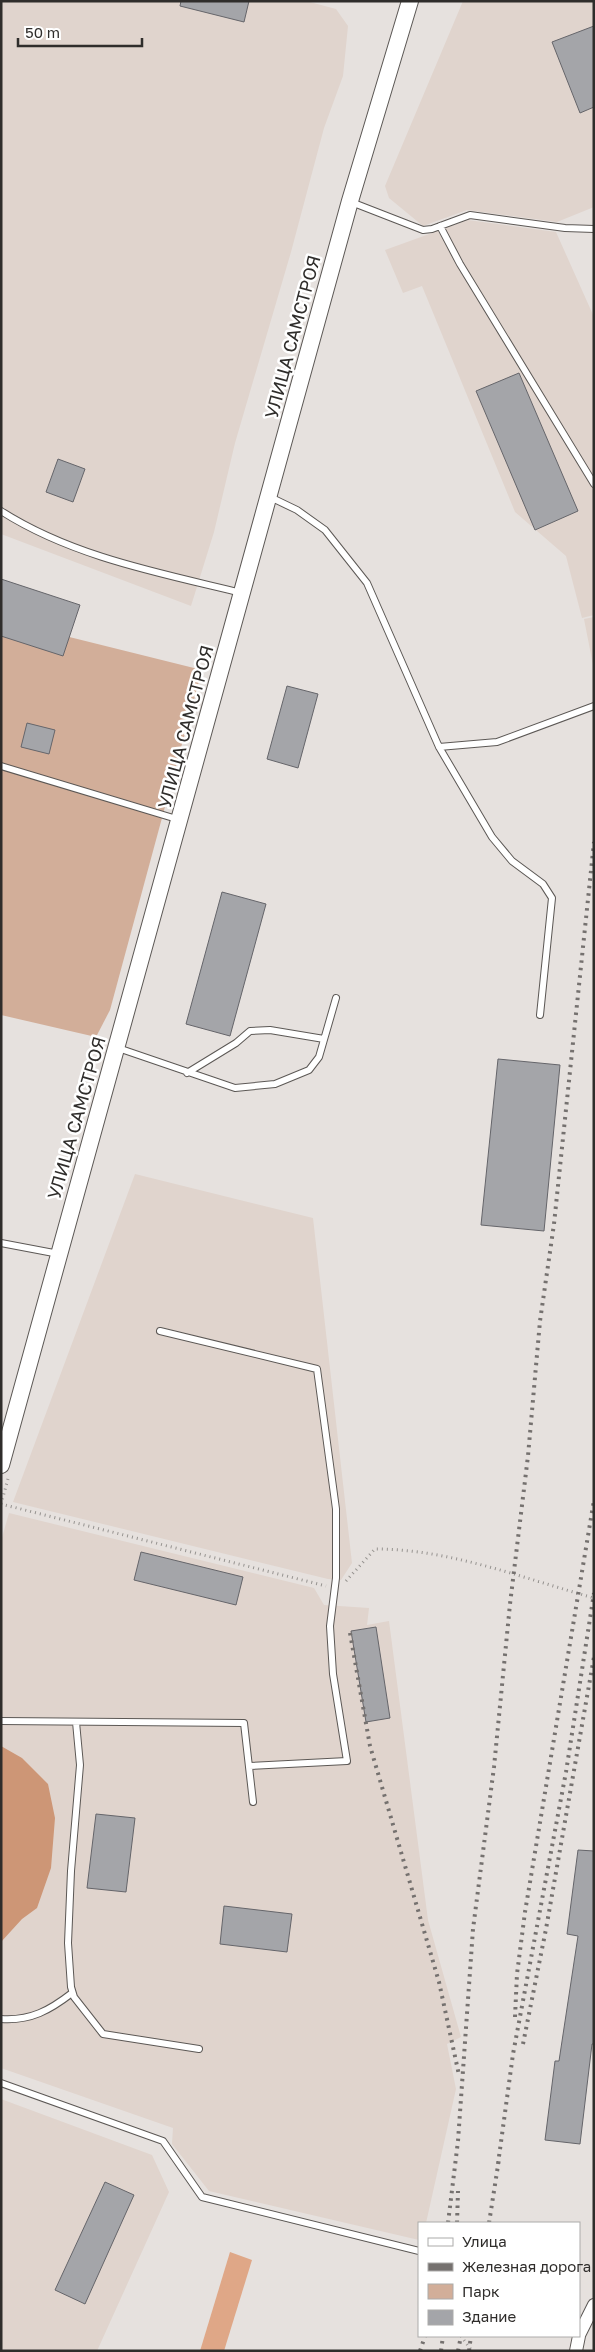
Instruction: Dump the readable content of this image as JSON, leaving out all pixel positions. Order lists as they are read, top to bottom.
{
  "streets": {
    "street": ["УЛИЦА САМСТРОЯ"]
  },
  "legend": [
    "Улица",
    "Железная дорога",
    "Парк",
    "Здание"
  ],
  "scale_bar": "50 m"
}
